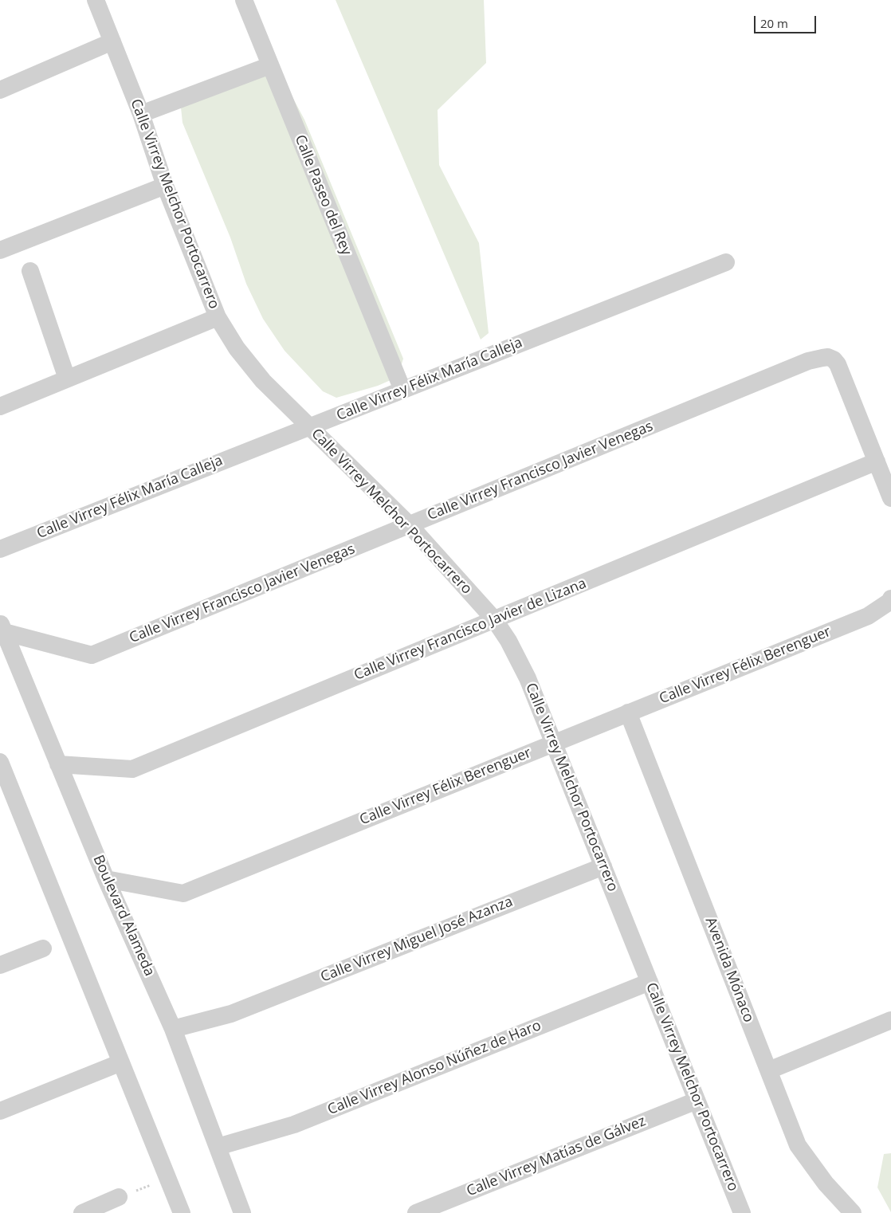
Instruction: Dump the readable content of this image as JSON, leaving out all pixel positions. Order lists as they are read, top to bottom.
{
  "streets": {
    "street": [
      "Calle Paseo del Rey",
      "Calle Virrey Melchor Portocarrero",
      "Calle Virrey Félix María Calleja",
      "Calle Virrey Francisco Javier Venegas",
      "Calle Virrey Francisco Javier de Lizana",
      "Calle Virrey Félix Berenguer",
      "Boulevard Alameda",
      "Calle Virrey Miguel José Azanza",
      "Avenida Mónaco",
      "Calle Virrey Alonso Núñez de Haro",
      "Calle Virrey Matías de Gálvez"
    ]
  },
  "crossings": [
    ["Calle Paseo del Rey", "Calle Virrey Félix María Calleja"],
    ["Calle Virrey Melchor Portocarrero", "Calle Virrey Félix María Calleja"],
    ["Calle Virrey Melchor Portocarrero", "Calle Virrey Francisco Javier Venegas"],
    ["Calle Virrey Melchor Portocarrero", "Calle Virrey Francisco Javier de Lizana"],
    ["Calle Virrey Melchor Portocarrero", "Calle Virrey Félix Berenguer"],
    ["Calle Virrey Melchor Portocarrero", "Calle Virrey Miguel José Azanza"],
    ["Calle Virrey Melchor Portocarrero", "Calle Virrey Alonso Núñez de Haro"],
    ["Calle Virrey Melchor Portocarrero", "Calle Virrey Matías de Gálvez"],
    ["Calle Virrey Francisco Javier Venegas", "Calle Virrey Francisco Javier de Lizana"],
    ["Calle Virrey Francisco Javier Venegas", "Boulevard Alameda"],
    ["Calle Virrey Francisco Javier de Lizana", "Boulevard Alameda"],
    ["Calle Virrey Félix Berenguer", "Boulevard Alameda"],
    ["Calle Virrey Félix Berenguer", "Avenida Mónaco"],
    ["Boulevard Alameda", "Calle Virrey Miguel José Azanza"],
    ["Boulevard Alameda", "Calle Virrey Alonso Núñez de Haro"]
  ],
  "scale_bar": "20 m"
}
